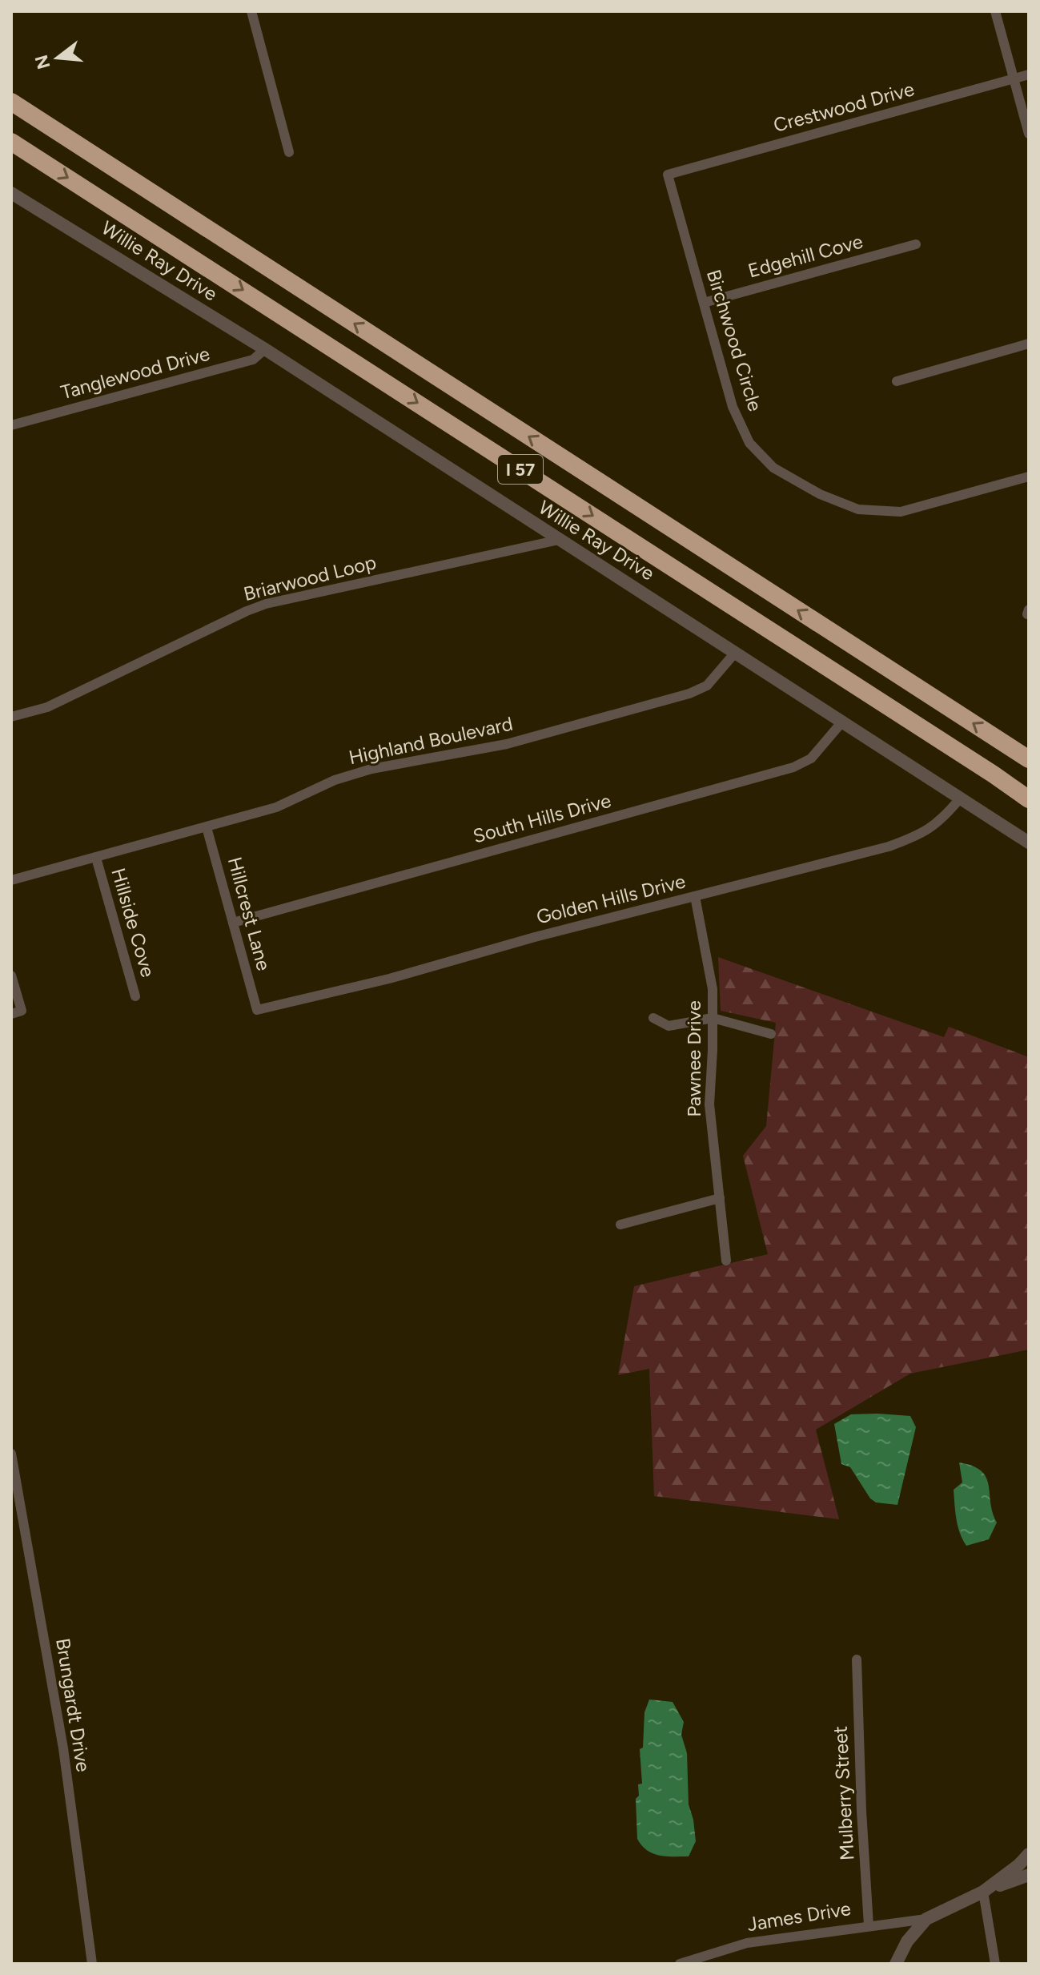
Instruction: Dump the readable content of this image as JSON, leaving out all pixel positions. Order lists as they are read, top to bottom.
{
  "streets": {
    "highway": ["I 57"],
    "street": [
      "Crestwood Drive",
      "Edgehill Cove",
      "Willie Ray Drive",
      "Birchwood Circle",
      "Tanglewood Drive",
      "Briarwood Loop",
      "Highland Boulevard",
      "South Hills Drive",
      "Golden Hills Drive",
      "Hillcrest Lane",
      "Hillside Cove",
      "Pawnee Drive",
      "Brungardt Drive",
      "Mulberry Street",
      "James Drive"
    ]
  },
  "crossings": [
    ["Crestwood Drive", "Birchwood Circle"],
    ["Edgehill Cove", "Birchwood Circle"],
    ["Willie Ray Drive", "Tanglewood Drive"],
    ["Willie Ray Drive", "Briarwood Loop"],
    ["Willie Ray Drive", "Highland Boulevard"],
    ["Willie Ray Drive", "South Hills Drive"],
    ["Willie Ray Drive", "Golden Hills Drive"],
    ["Highland Boulevard", "Hillcrest Lane"],
    ["Highland Boulevard", "Hillside Cove"],
    ["South Hills Drive", "Hillcrest Lane"],
    ["Golden Hills Drive", "Hillcrest Lane"],
    ["Golden Hills Drive", "Pawnee Drive"],
    ["Mulberry Street", "James Drive"]
  ],
  "north": "left"
}
